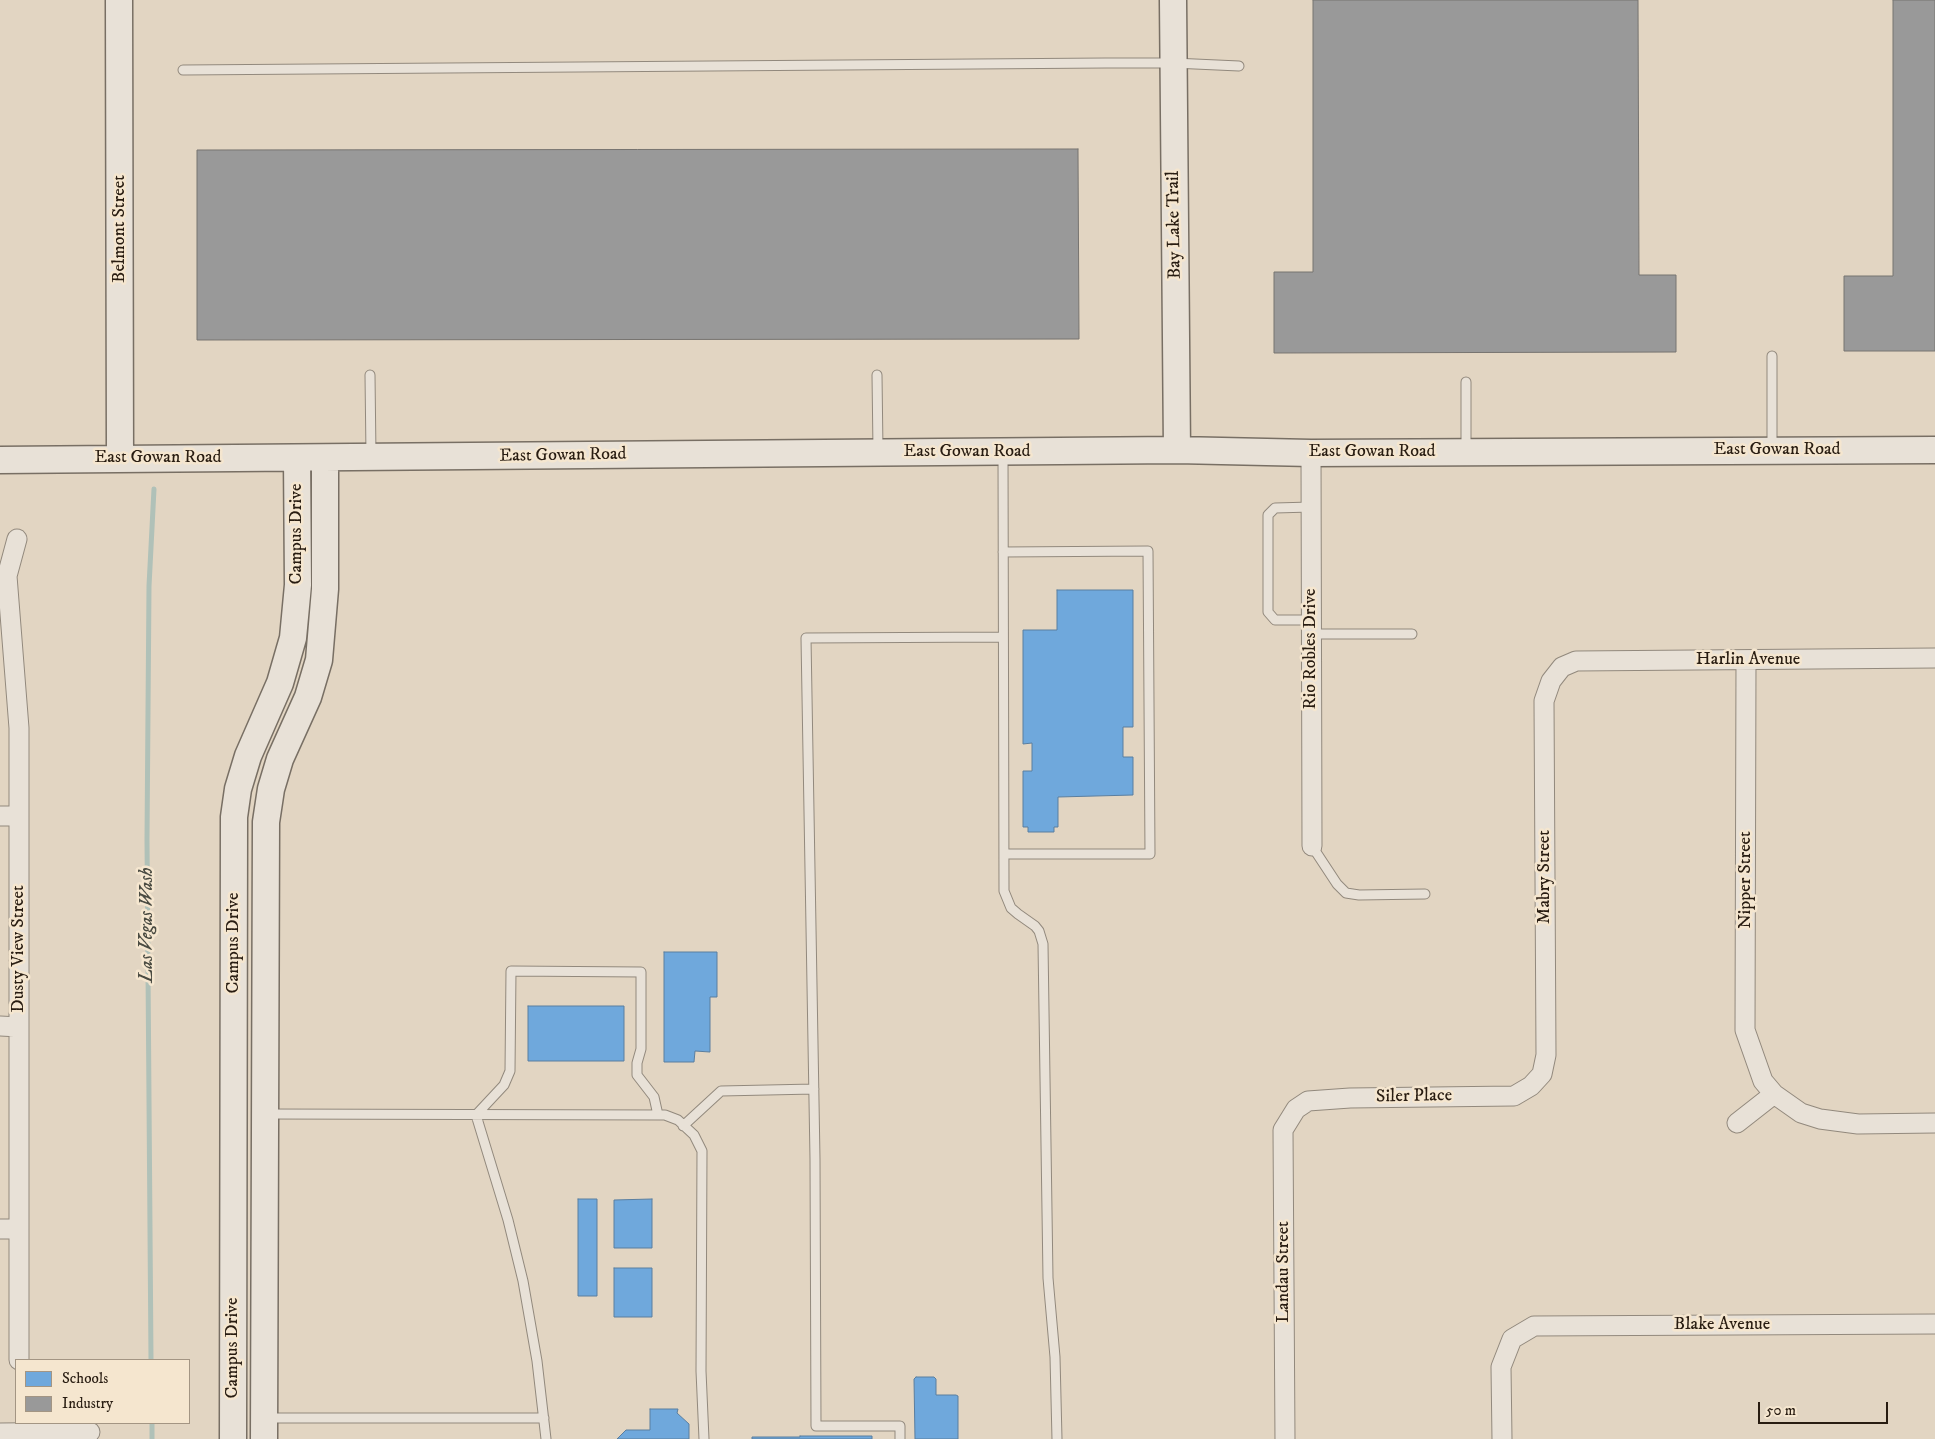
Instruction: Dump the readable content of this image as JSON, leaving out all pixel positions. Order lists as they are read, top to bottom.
{
  "streets": {
    "street": [
      "Bay Lake Trail",
      "Belmont Street",
      "East Gowan Road",
      "Campus Drive",
      "Rio Robles Drive",
      "Harlin Avenue",
      "Mabry Street",
      "Nipper Street",
      "Dusty View Street",
      "Siler Place",
      "Landau Street",
      "Blake Avenue"
    ]
  },
  "crossings": [
    ["Bay Lake Trail", "East Gowan Road"],
    ["Belmont Street", "East Gowan Road"],
    ["East Gowan Road", "Campus Drive"],
    ["East Gowan Road", "Rio Robles Drive"],
    ["Harlin Avenue", "Mabry Street"],
    ["Harlin Avenue", "Nipper Street"],
    ["Mabry Street", "Siler Place"],
    ["Siler Place", "Landau Street"]
  ],
  "water": ["Las Vegas Wash"],
  "legend": ["Schools", "Industry"],
  "scale_bar": "50 m"
}
